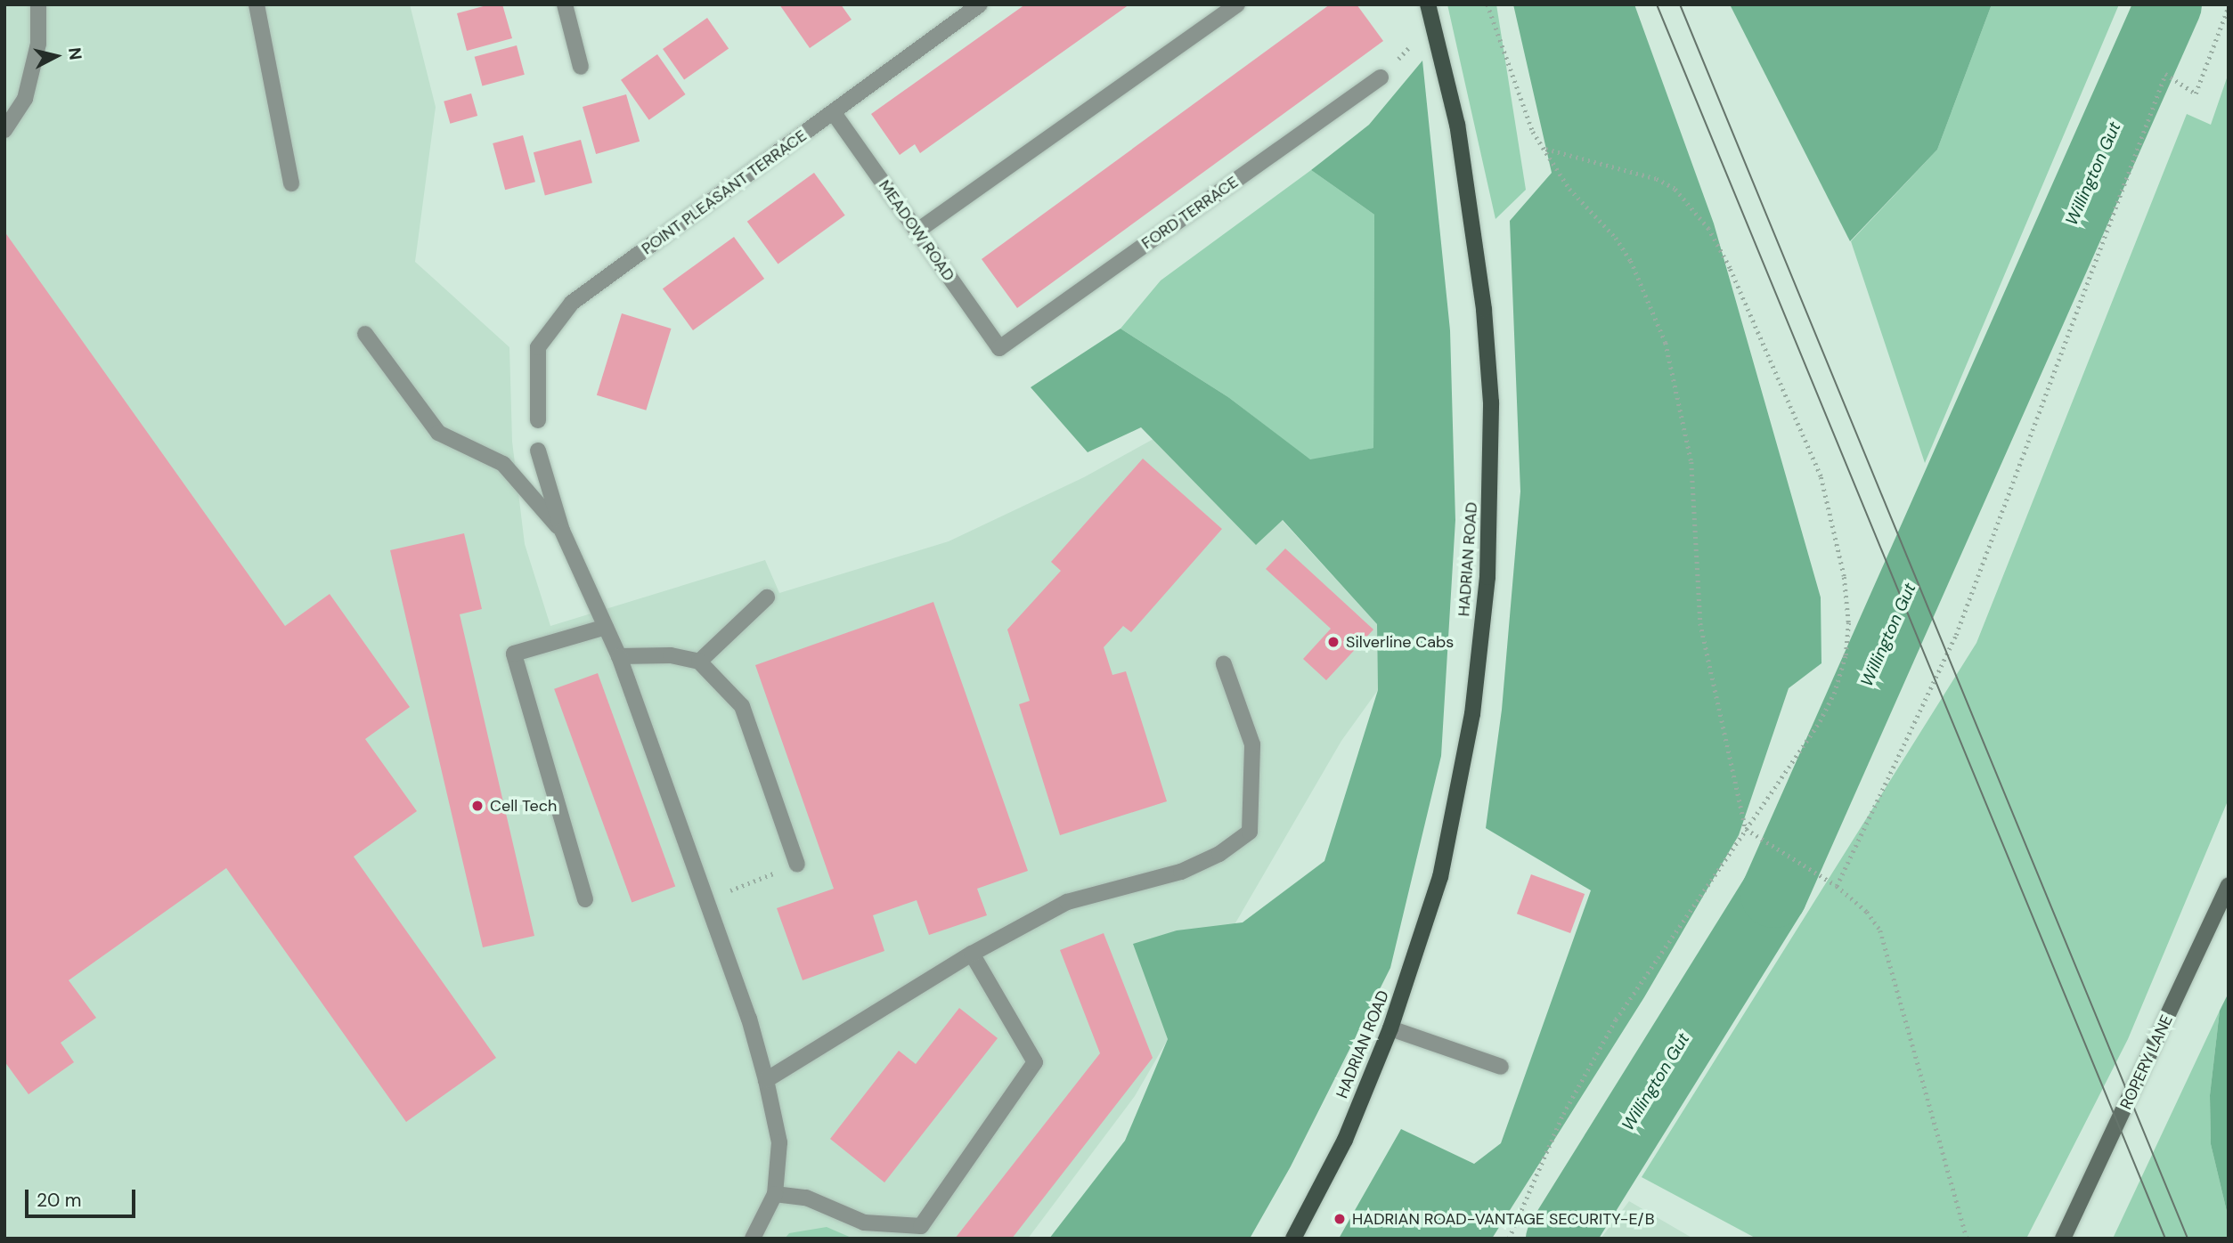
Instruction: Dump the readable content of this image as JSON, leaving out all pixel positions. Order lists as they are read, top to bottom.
{
  "streets": {
    "main road": ["HADRIAN ROAD"],
    "street": [
      "POINT PLEASANT TERRACE",
      "FORD TERRACE",
      "MEADOW ROAD",
      "ROPERY LANE"
    ]
  },
  "crossings": [
    ["POINT PLEASANT TERRACE", "MEADOW ROAD"],
    ["FORD TERRACE", "MEADOW ROAD"]
  ],
  "water": ["Willington Gut"],
  "places": ["Silverline Cabs", "Cell Tech", "HADRIAN ROAD-VANTAGE SECURITY-E/B"],
  "scale_bar": "20 m",
  "north": "right"
}
